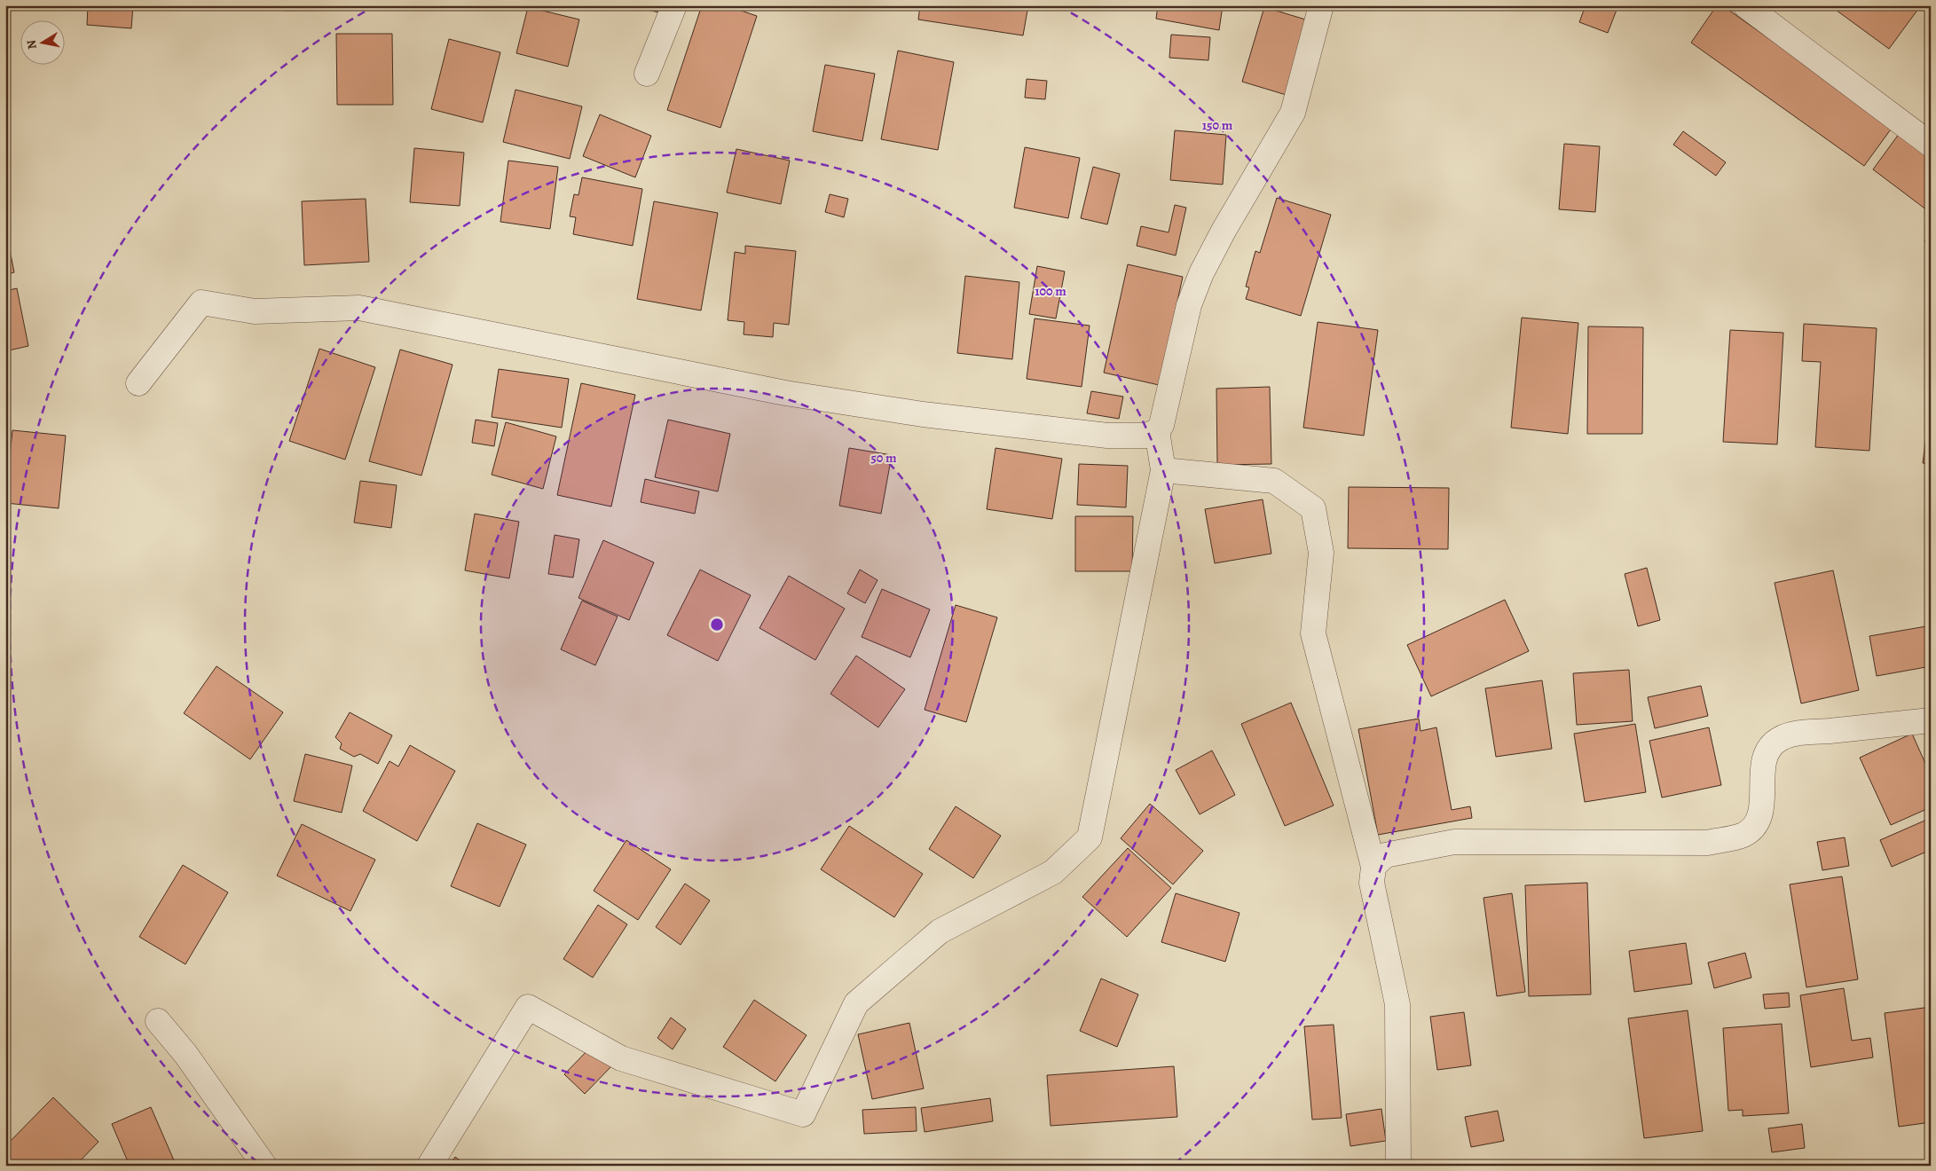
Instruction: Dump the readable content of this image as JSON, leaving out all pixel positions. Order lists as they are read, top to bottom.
{
  "north": "left",
  "rings": ["150 m", "100 m", "50 m"]
}
